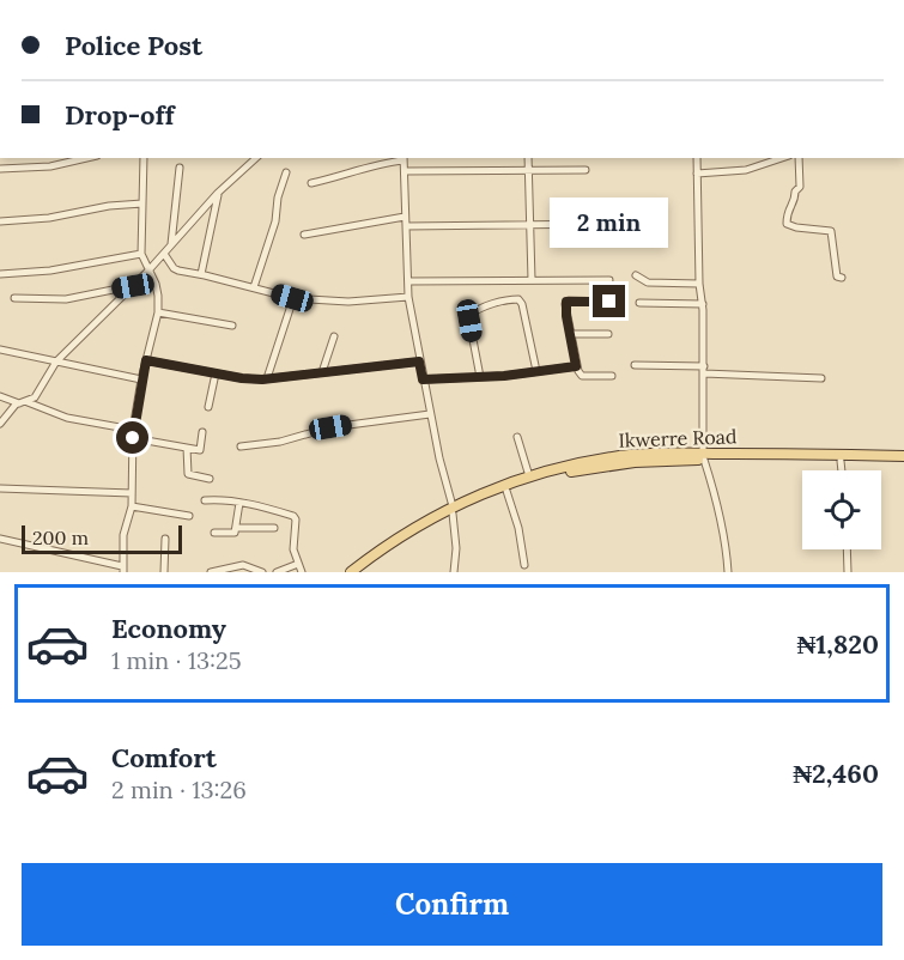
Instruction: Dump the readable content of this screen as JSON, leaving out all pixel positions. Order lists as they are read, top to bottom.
{
  "streets": {
    "main road": ["Ikwerre Road"]
  },
  "scale_bar": "200 m",
  "page": {
    "banner": ["Police Post", "Drop-off"],
    "bubble": "2 min",
    "scale": "200 m",
    "list": [
      {
        "name": "Economy",
        "note": "1 min · 13:25",
        "value": "₦1,820"
      },
      {
        "name": "Comfort",
        "note": "2 min · 13:26",
        "value": "₦2,460"
      }
    ],
    "buttons": "Confirm"
  }
}
